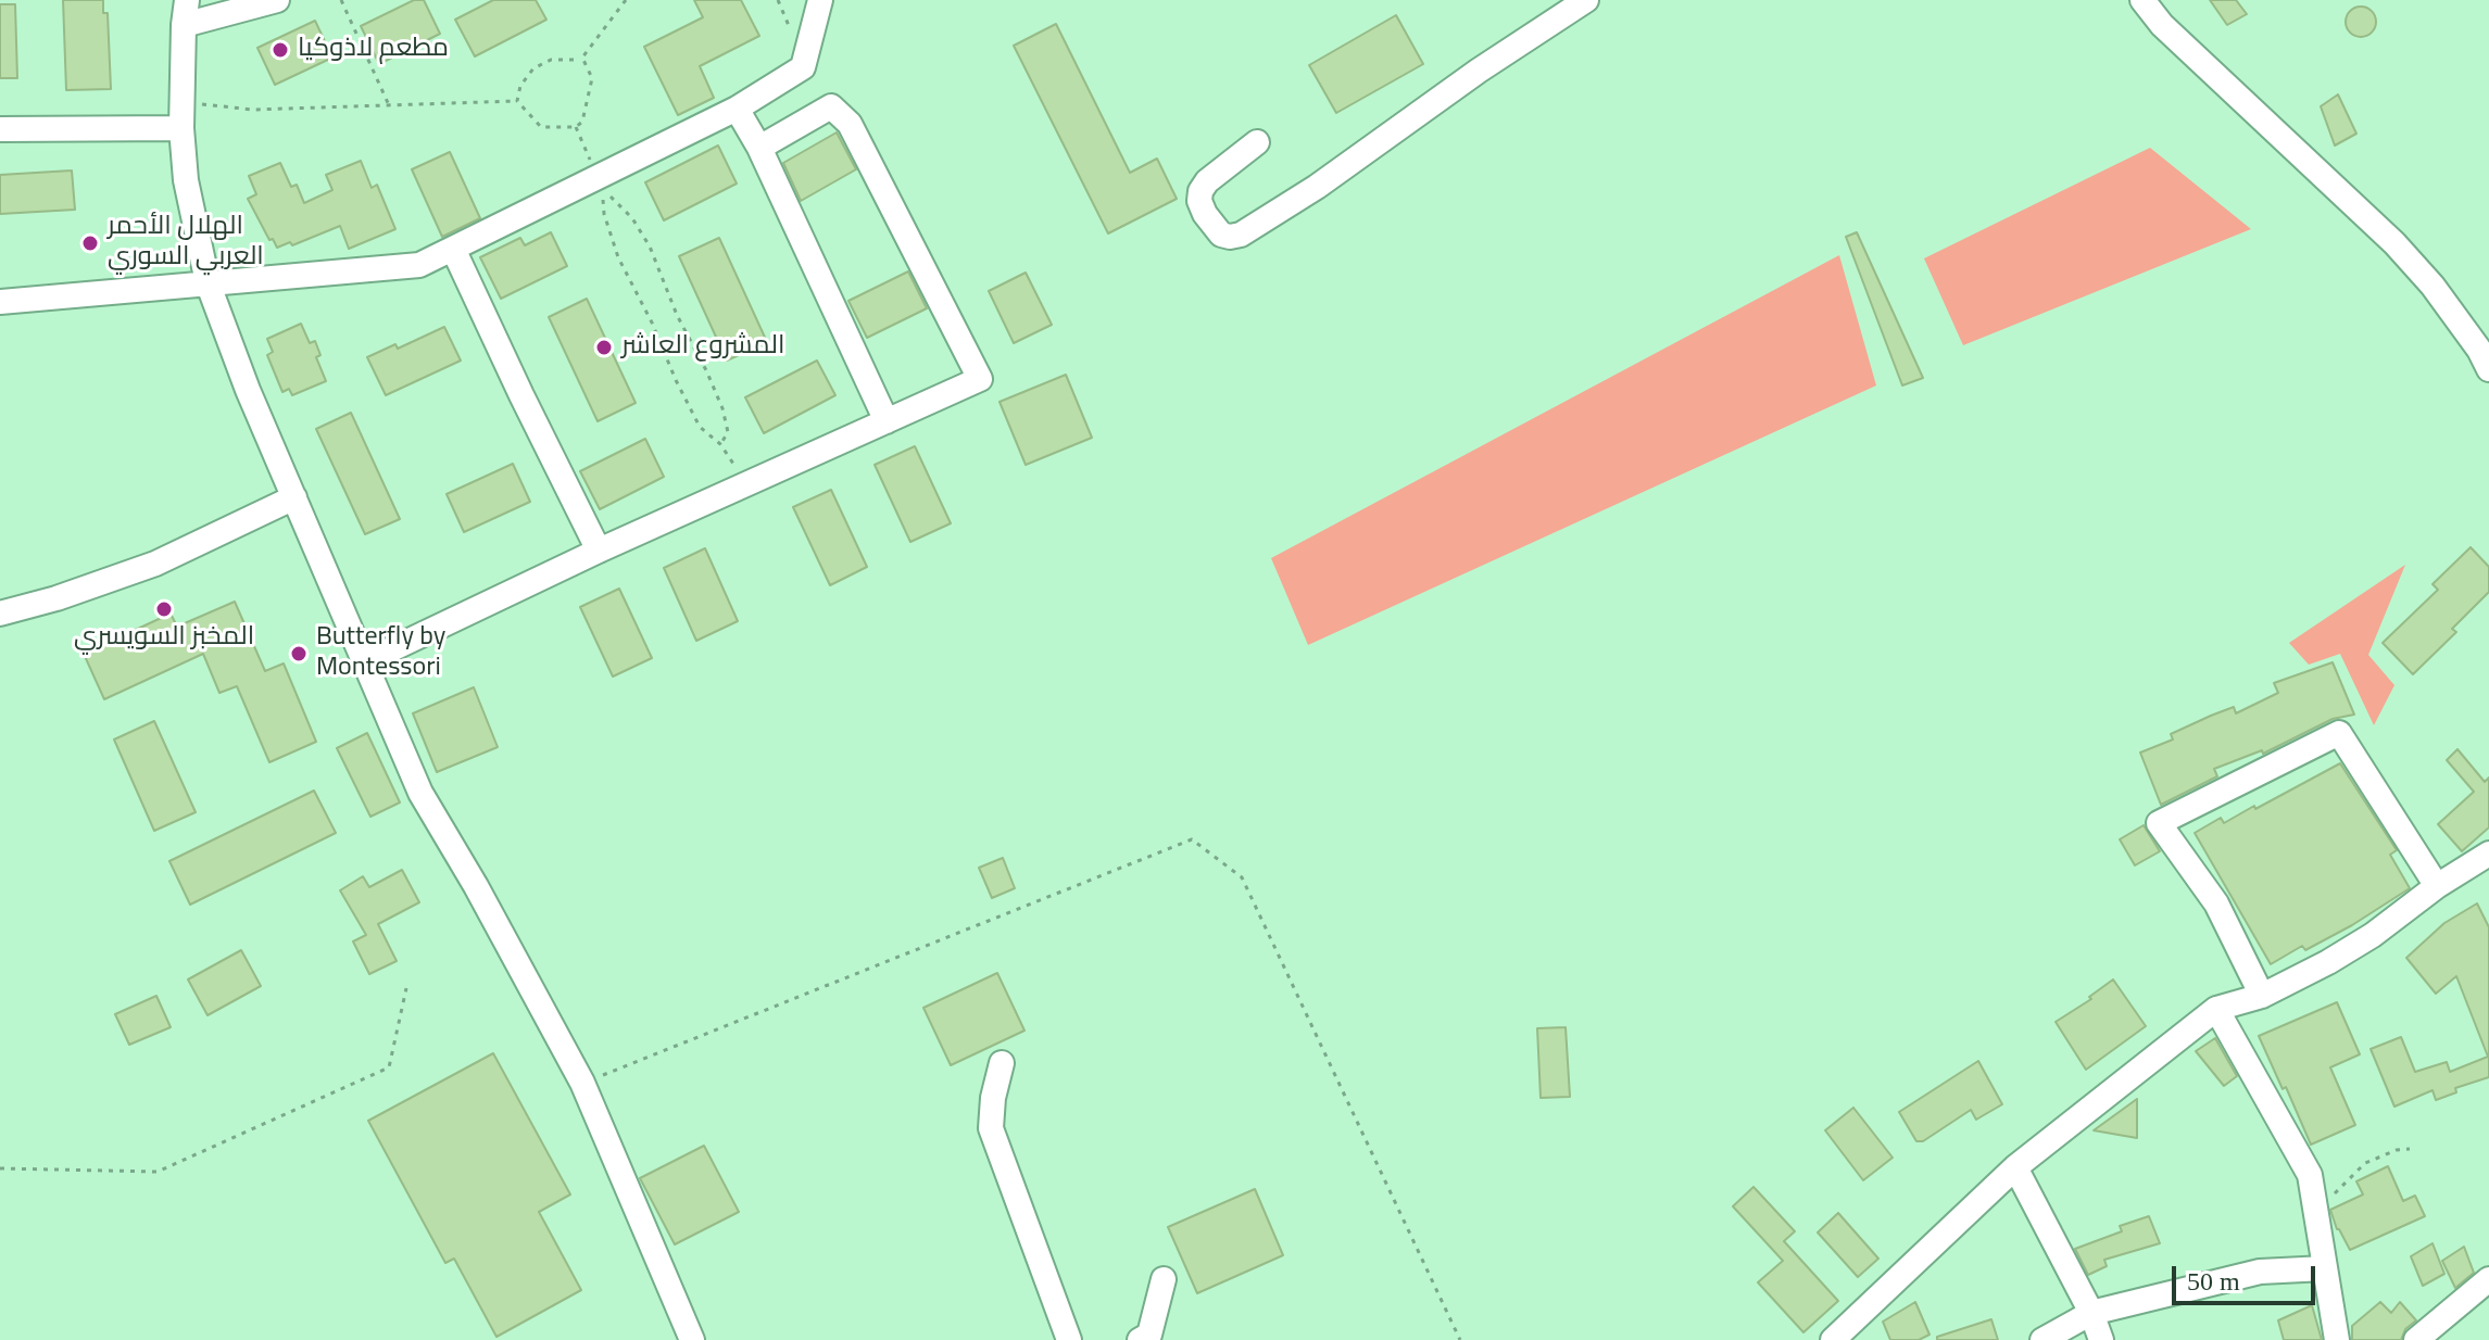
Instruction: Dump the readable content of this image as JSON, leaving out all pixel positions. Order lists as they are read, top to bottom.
{
  "places": [
    "مطعم لاذوكيا",
    "الهلال الأحمر العربي السوري",
    "المشروع العاشر",
    "المخبز السويسري",
    "Butterfly by Montessori"
  ],
  "scale_bar": "50 m"
}
